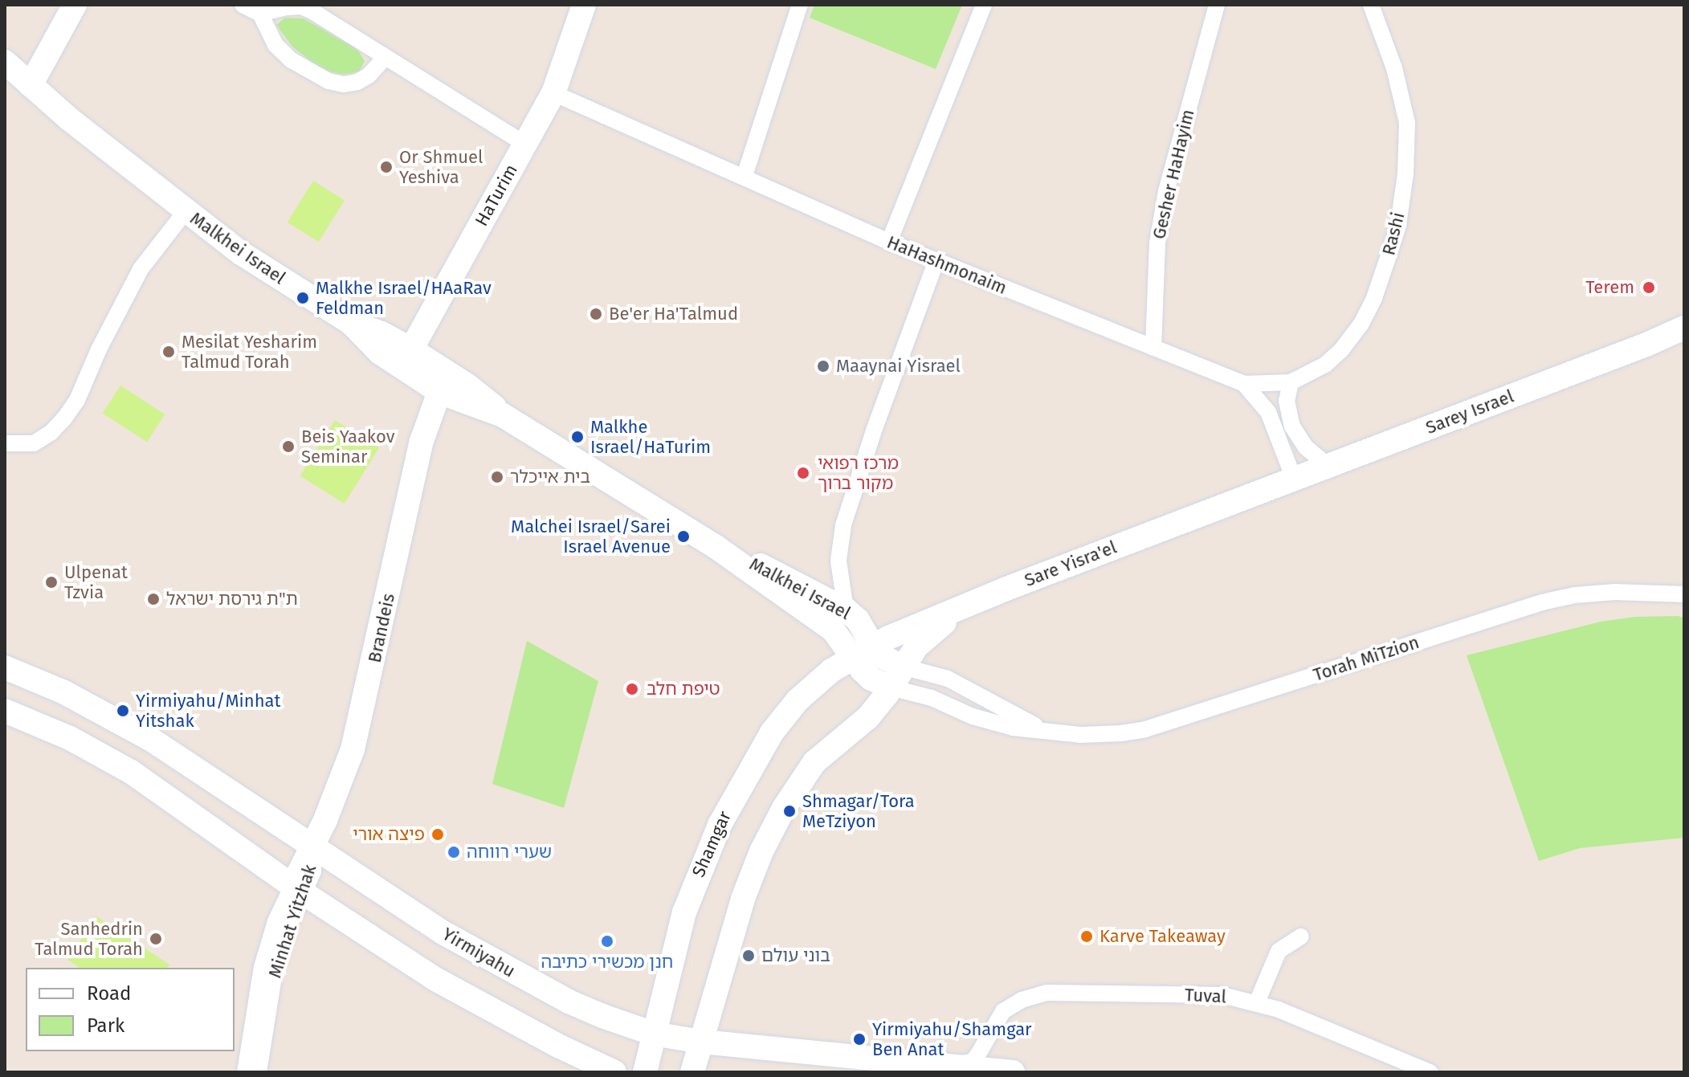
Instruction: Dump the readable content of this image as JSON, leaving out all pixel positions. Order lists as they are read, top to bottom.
{
  "streets": {
    "street": [
      "Gesher HaHayim",
      "HaTurim",
      "Rashi",
      "Malkhei Israel",
      "HaHashmonaim",
      "Sarey Israel",
      "Sare Yisra'el",
      "Brandeis",
      "Torah MiTzion",
      "Shamgar",
      "Minhat Yitzhak",
      "Yirmiyahu",
      "Tuval"
    ]
  },
  "crossings": [
    ["Gesher HaHayim", "HaHashmonaim"],
    ["HaTurim", "Malkhei Israel"],
    ["HaTurim", "HaHashmonaim"],
    ["Rashi", "HaHashmonaim"],
    ["Malkhei Israel", "Sare Yisra'el"],
    ["Malkhei Israel", "Brandeis"],
    ["Malkhei Israel", "Torah MiTzion"],
    ["Malkhei Israel", "Shamgar"],
    ["HaHashmonaim", "Sarey Israel"],
    ["HaHashmonaim", "Sare Yisra'el"],
    ["Sarey Israel", "Sare Yisra'el"],
    ["Sare Yisra'el", "Shamgar"],
    ["Brandeis", "Minhat Yitzhak"],
    ["Brandeis", "Yirmiyahu"],
    ["Shamgar", "Yirmiyahu"],
    ["Yirmiyahu", "Tuval"]
  ],
  "places": [
    "Or Shmuel Yeshiva",
    "Terem",
    "Malkhe Israel/HAaRav Feldman",
    "Be'er Ha'Talmud",
    "Mesilat Yesharim Talmud Torah",
    "Maaynai Yisrael",
    "Malkhe Israel/HaTurim",
    "Beis Yaakov Seminar",
    "מרכז רפואי מקור ברוך",
    "בית אייכלר",
    "Malchei Israel/Sarei Israel Avenue",
    "Ulpenat Tzvia",
    "ת\"ת גירסת ישראל",
    "טיפת חלב",
    "Yirmiyahu/Minhat Yitshak",
    "Shmagar/Tora MeTziyon",
    "פיצה אורי",
    "שערי רווחה",
    "Karve Takeaway",
    "Sanhedrin Talmud Torah",
    "חנן מכשירי כתיבה",
    "בוני עולם",
    "Yirmiyahu/Shamgar Ben Anat"
  ],
  "legend": ["Road", "Park"]
}
